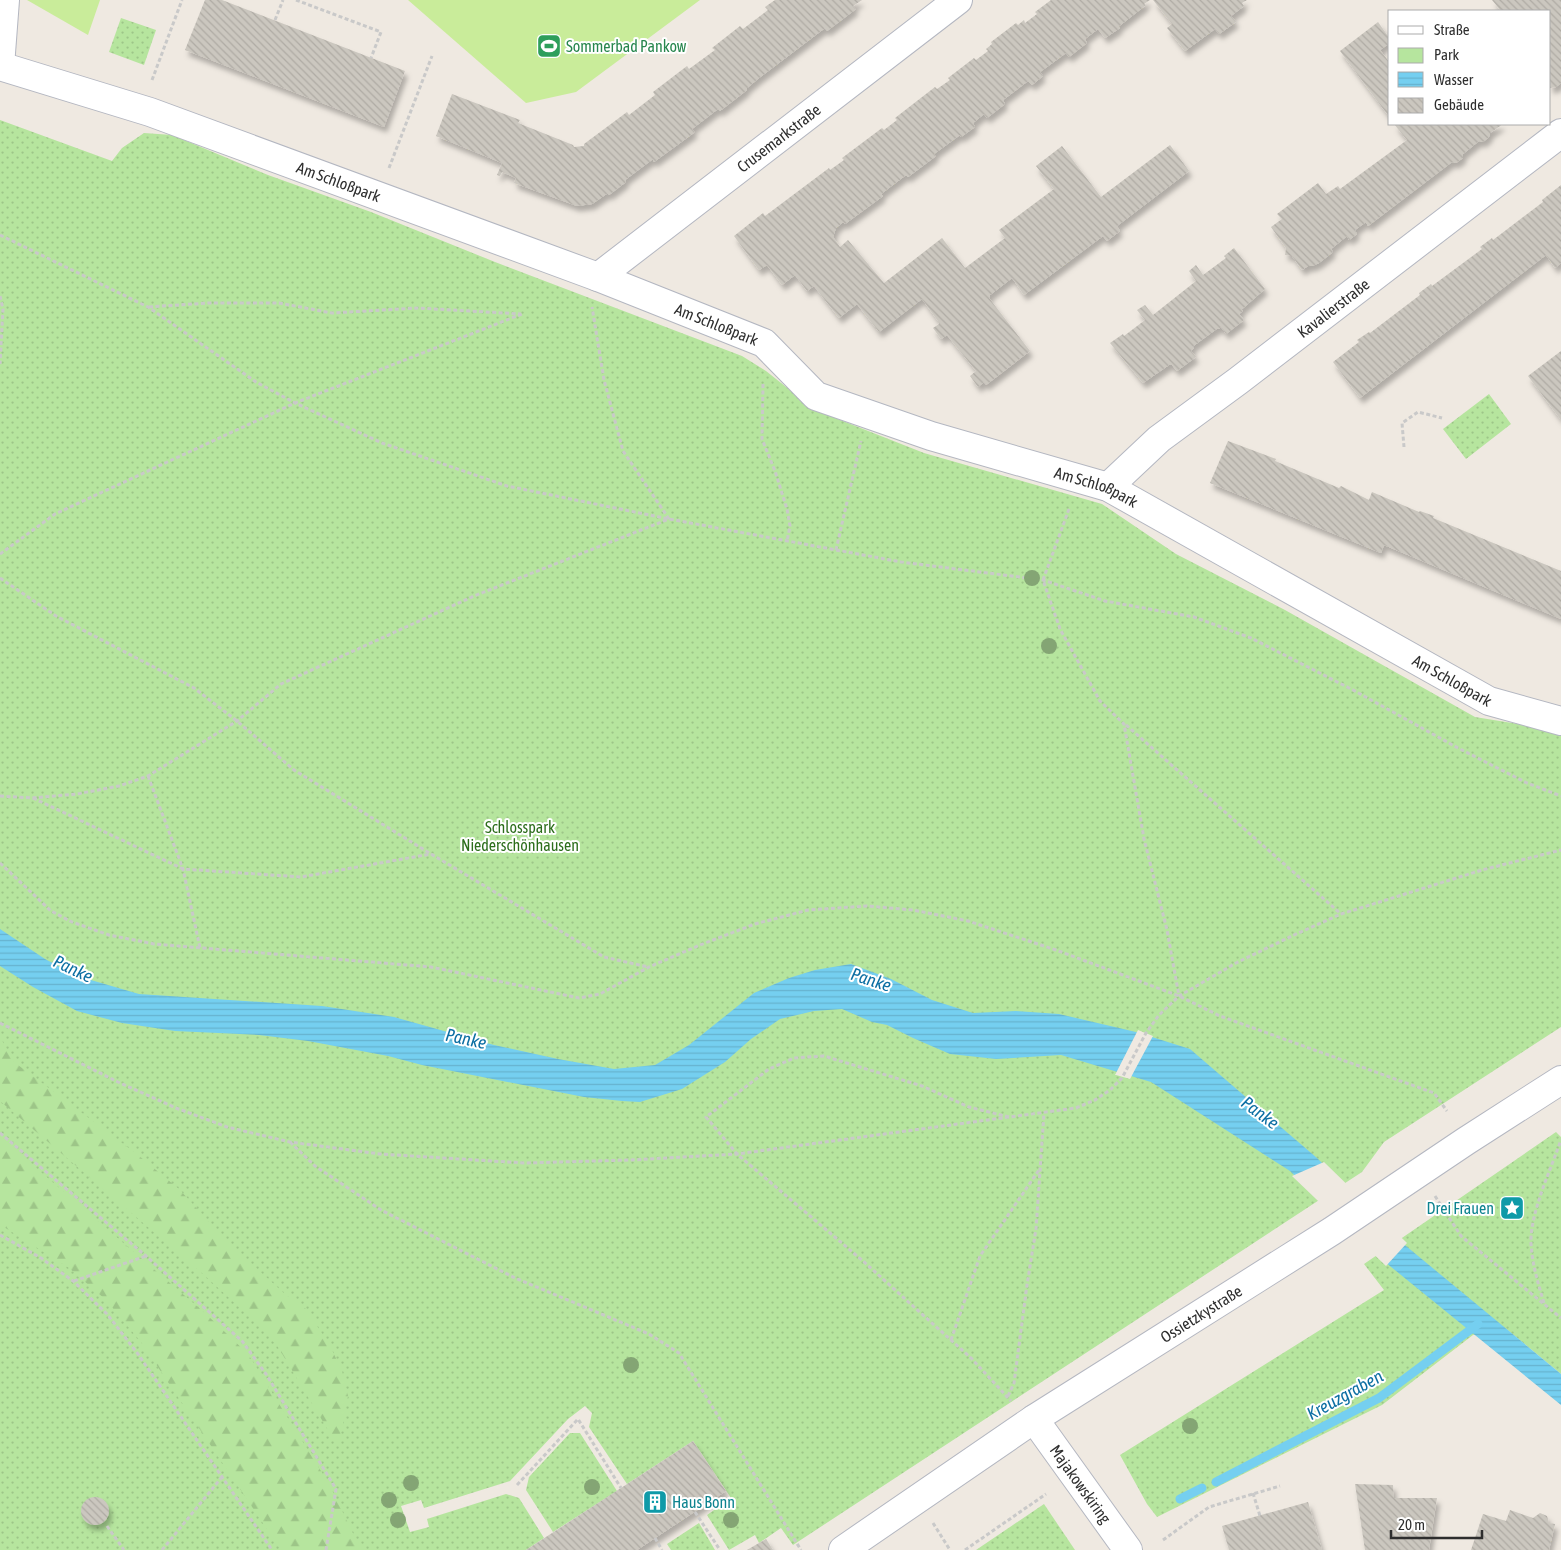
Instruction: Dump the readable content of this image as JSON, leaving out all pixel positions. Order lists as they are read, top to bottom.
{
  "streets": {
    "street": [
      "Crusemarkstraße",
      "Am Schloßpark",
      "Kavalierstraße",
      "Ossietzkystraße",
      "Majakowskiring"
    ]
  },
  "crossings": [
    ["Crusemarkstraße", "Am Schloßpark"],
    ["Am Schloßpark", "Kavalierstraße"],
    ["Ossietzkystraße", "Majakowskiring"]
  ],
  "water": ["Panke", "Kreuzgraben"],
  "parks": ["Schlosspark Niederschönhausen"],
  "places": {
    "sports": ["Sommerbad Pankow"],
    "place": ["Drei Frauen"],
    "building": ["Haus Bonn"]
  },
  "legend": [
    "Straße",
    "Park",
    "Wasser",
    "Gebäude"
  ],
  "scale_bar": "20 m"
}
